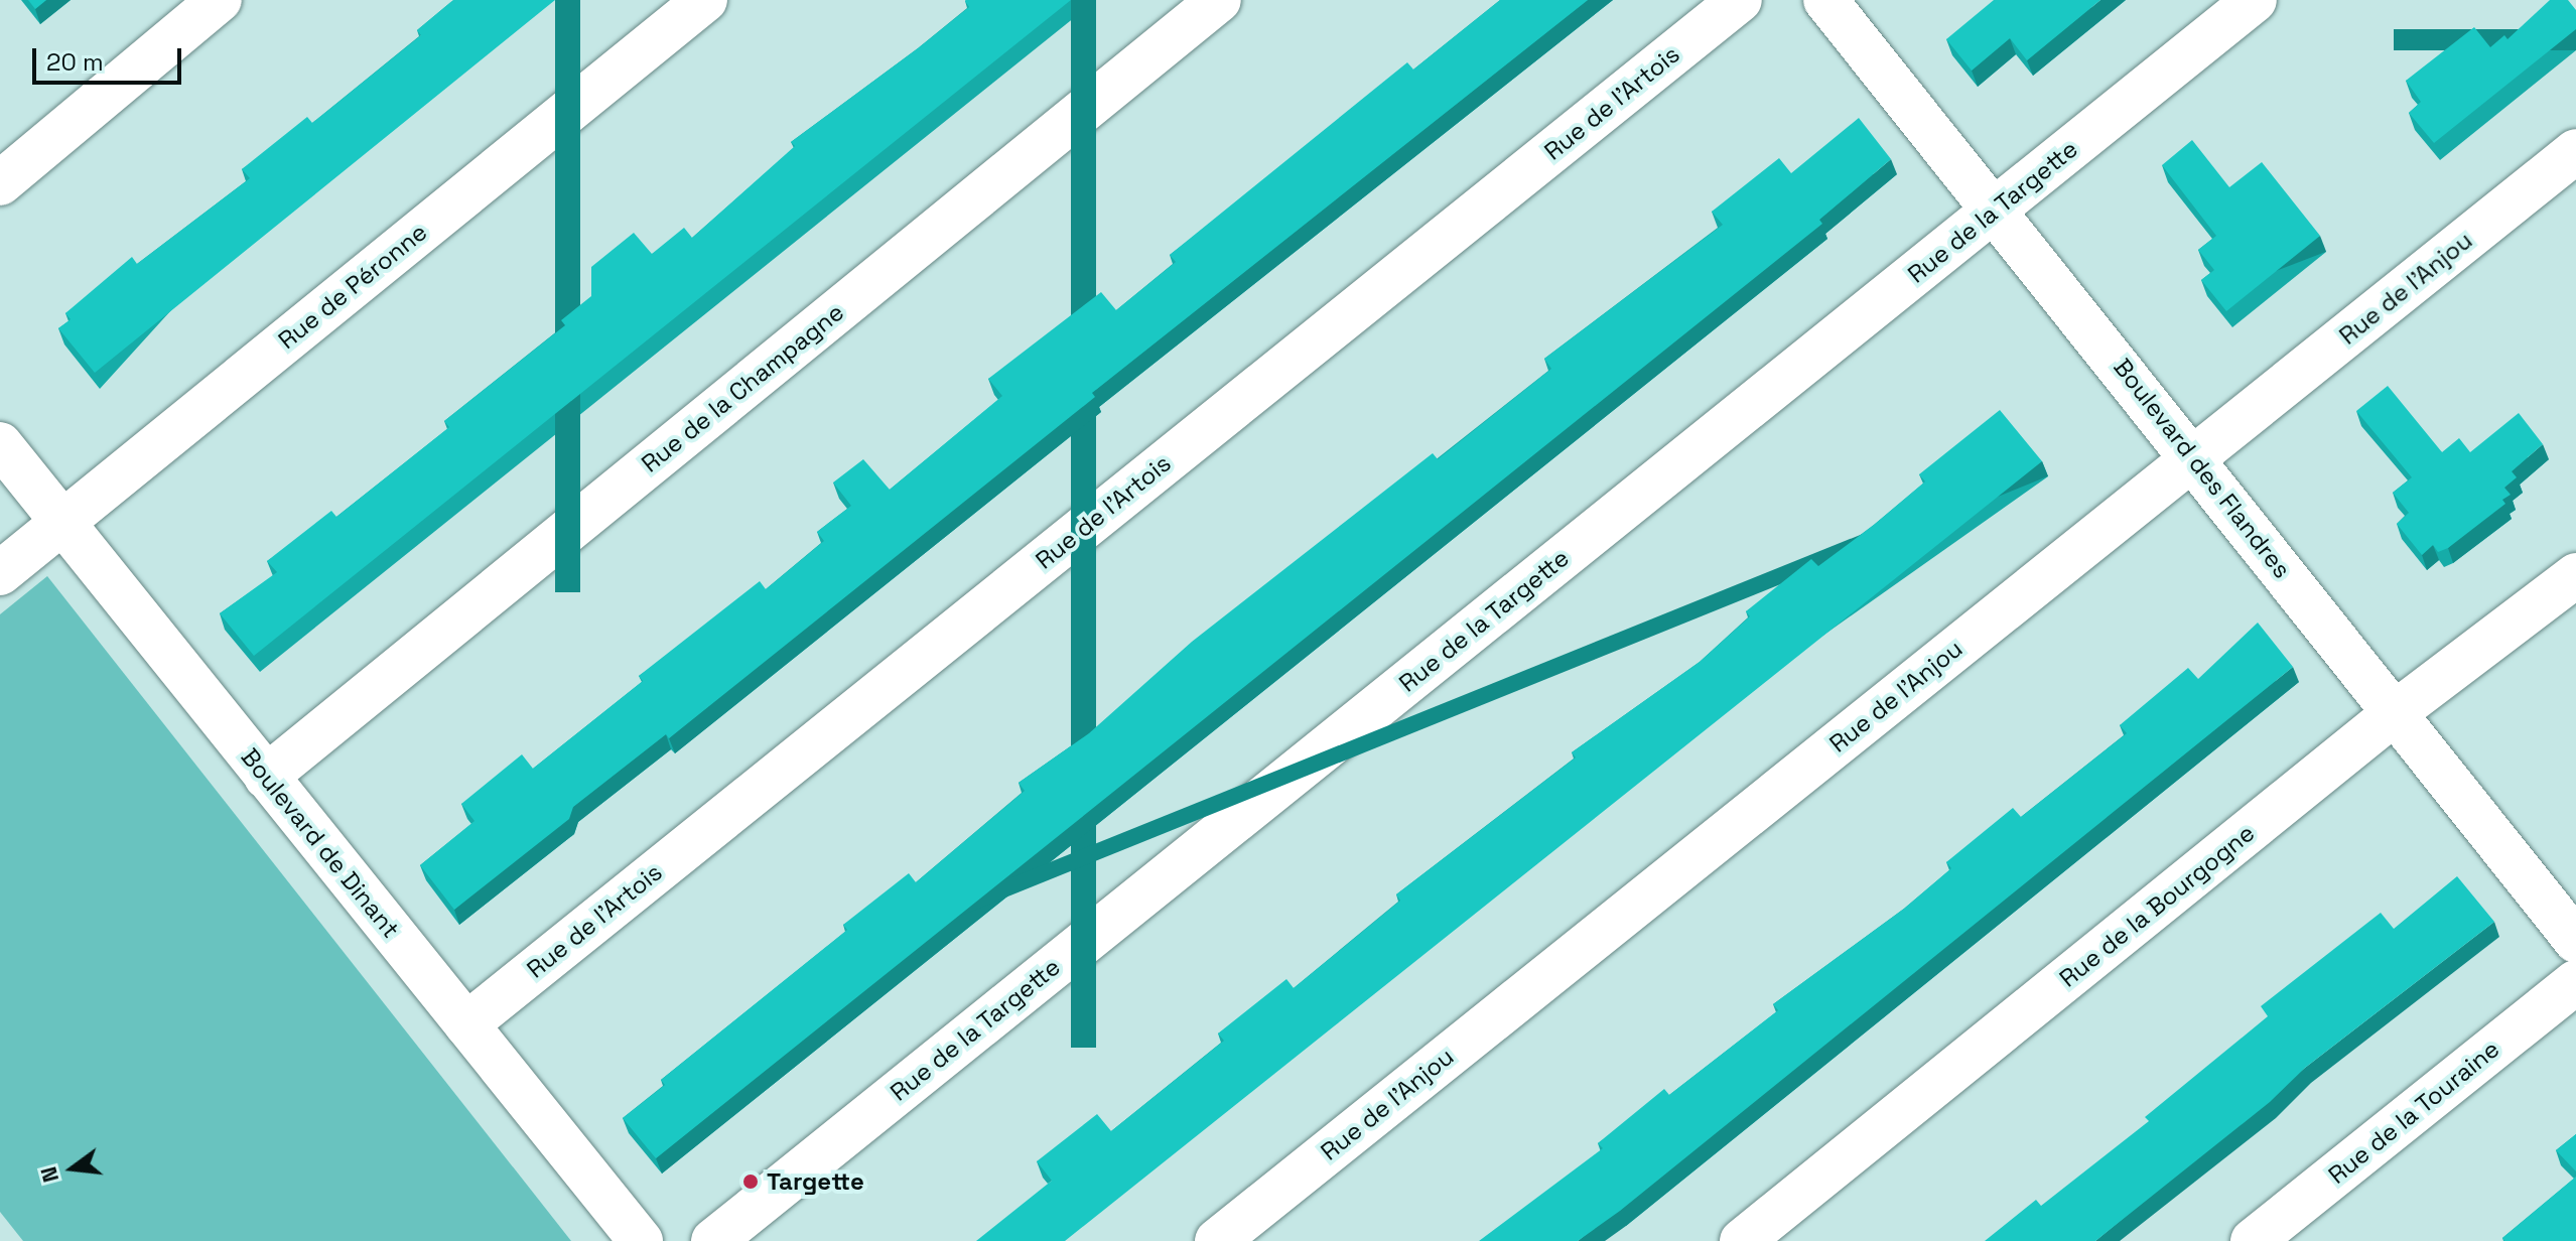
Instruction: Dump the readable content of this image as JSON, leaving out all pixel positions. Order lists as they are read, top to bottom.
{
  "streets": {
    "street": [
      "Rue de l'Artois",
      "Rue de la Targette",
      "Rue de Péronne",
      "Rue de l'Anjou",
      "Rue de la Champagne",
      "Boulevard des Flandres",
      "Boulevard de Dinant",
      "Rue de la Bourgogne",
      "Rue de la Touraine"
    ]
  },
  "crossings": [
    ["Rue de l'Artois", "Boulevard de Dinant"],
    ["Rue de la Targette", "Boulevard des Flandres"],
    ["Rue de Péronne", "Boulevard de Dinant"],
    ["Rue de l'Anjou", "Boulevard des Flandres"],
    ["Rue de la Champagne", "Boulevard de Dinant"],
    ["Boulevard des Flandres", "Rue de la Bourgogne"]
  ],
  "places": ["Targette"],
  "scale_bar": "20 m",
  "north": "left"
}
